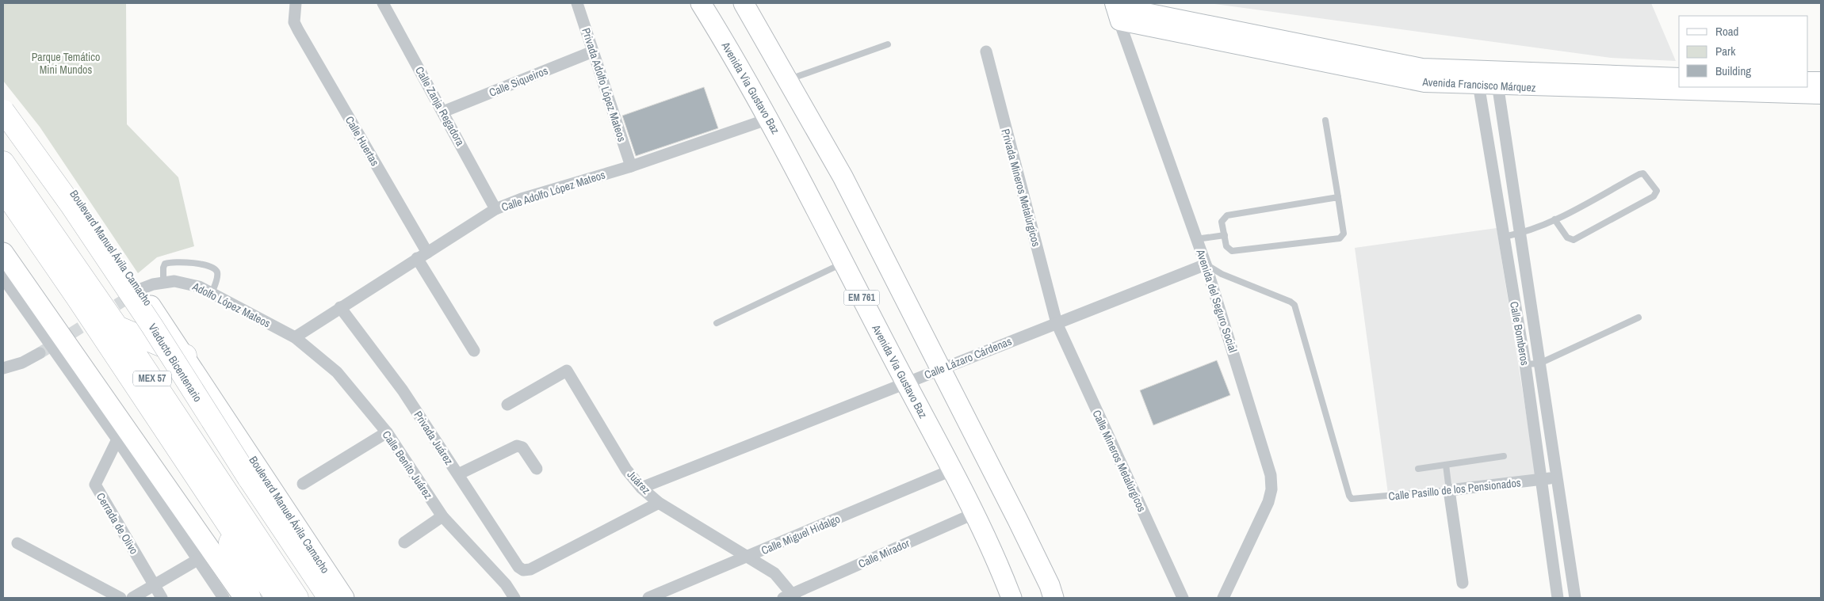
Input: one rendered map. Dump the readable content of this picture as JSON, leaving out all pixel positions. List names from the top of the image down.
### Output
{
  "streets": {
    "highway": ["Viaducto Bicentenario", "MEX 57"],
    "main road": ["Avenida Via Gustavo Baz", "Boulevard Manuel Ávila Camacho", "EM 761"],
    "street": [
      "Calle Siqueiros",
      "Privada Adolfo López Mateos",
      "Avenida Francisco Márquez",
      "Calle Zanja Regadora",
      "Calle Huertas",
      "Privada Mineros Metalúrgicos",
      "Calle Adolfo López Mateos",
      "Avenida del Seguro Social",
      "Adolfo López Mateos",
      "Calle Bomberos",
      "Calle Lázaro Cárdenas",
      "Privada Juárez",
      "Calle Mineros Metalúrgicos",
      "Calle Benito Juárez",
      "Juárez",
      "Calle Pasillo de los Pensionados",
      "Cerrada de Olivo",
      "Calle Miguel Hidalgo",
      "Calle Mirador"
    ]
  },
  "crossings": [
    ["Calle Siqueiros", "Privada Adolfo López Mateos"],
    ["Calle Siqueiros", "Calle Zanja Regadora"],
    ["Privada Adolfo López Mateos", "Calle Adolfo López Mateos"],
    ["Avenida Francisco Márquez", "Avenida del Seguro Social"],
    ["Avenida Francisco Márquez", "Calle Bomberos"],
    ["Avenida Via Gustavo Baz", "Calle Adolfo López Mateos"],
    ["Avenida Via Gustavo Baz", "Calle Lázaro Cárdenas"],
    ["Avenida Via Gustavo Baz", "Calle Miguel Hidalgo"],
    ["Avenida Via Gustavo Baz", "Calle Mirador"],
    ["Calle Zanja Regadora", "Calle Adolfo López Mateos"],
    ["Calle Huertas", "Calle Adolfo López Mateos"],
    ["Privada Mineros Metalúrgicos", "Calle Lázaro Cárdenas"],
    ["Privada Mineros Metalúrgicos", "Calle Mineros Metalúrgicos"],
    ["Calle Adolfo López Mateos", "Adolfo López Mateos"],
    ["Calle Adolfo López Mateos", "Privada Juárez"],
    ["Calle Adolfo López Mateos", "Calle Benito Juárez"],
    ["Avenida del Seguro Social", "Calle Lázaro Cárdenas"],
    ["Avenida del Seguro Social", "Calle Pasillo de los Pensionados"],
    ["Adolfo López Mateos", "Calle Benito Juárez"],
    ["Calle Bomberos", "Calle Pasillo de los Pensionados"],
    ["Calle Lázaro Cárdenas", "Calle Mineros Metalúrgicos"],
    ["Calle Lázaro Cárdenas", "Juárez"],
    ["Calle Lázaro Cárdenas", "Calle Pasillo de los Pensionados"],
    ["Privada Juárez", "Juárez"],
    ["Juárez", "Calle Miguel Hidalgo"]
  ],
  "parks": ["Parque Temático Mini Mundos"],
  "legend": ["Road", "Park", "Building"]
}
